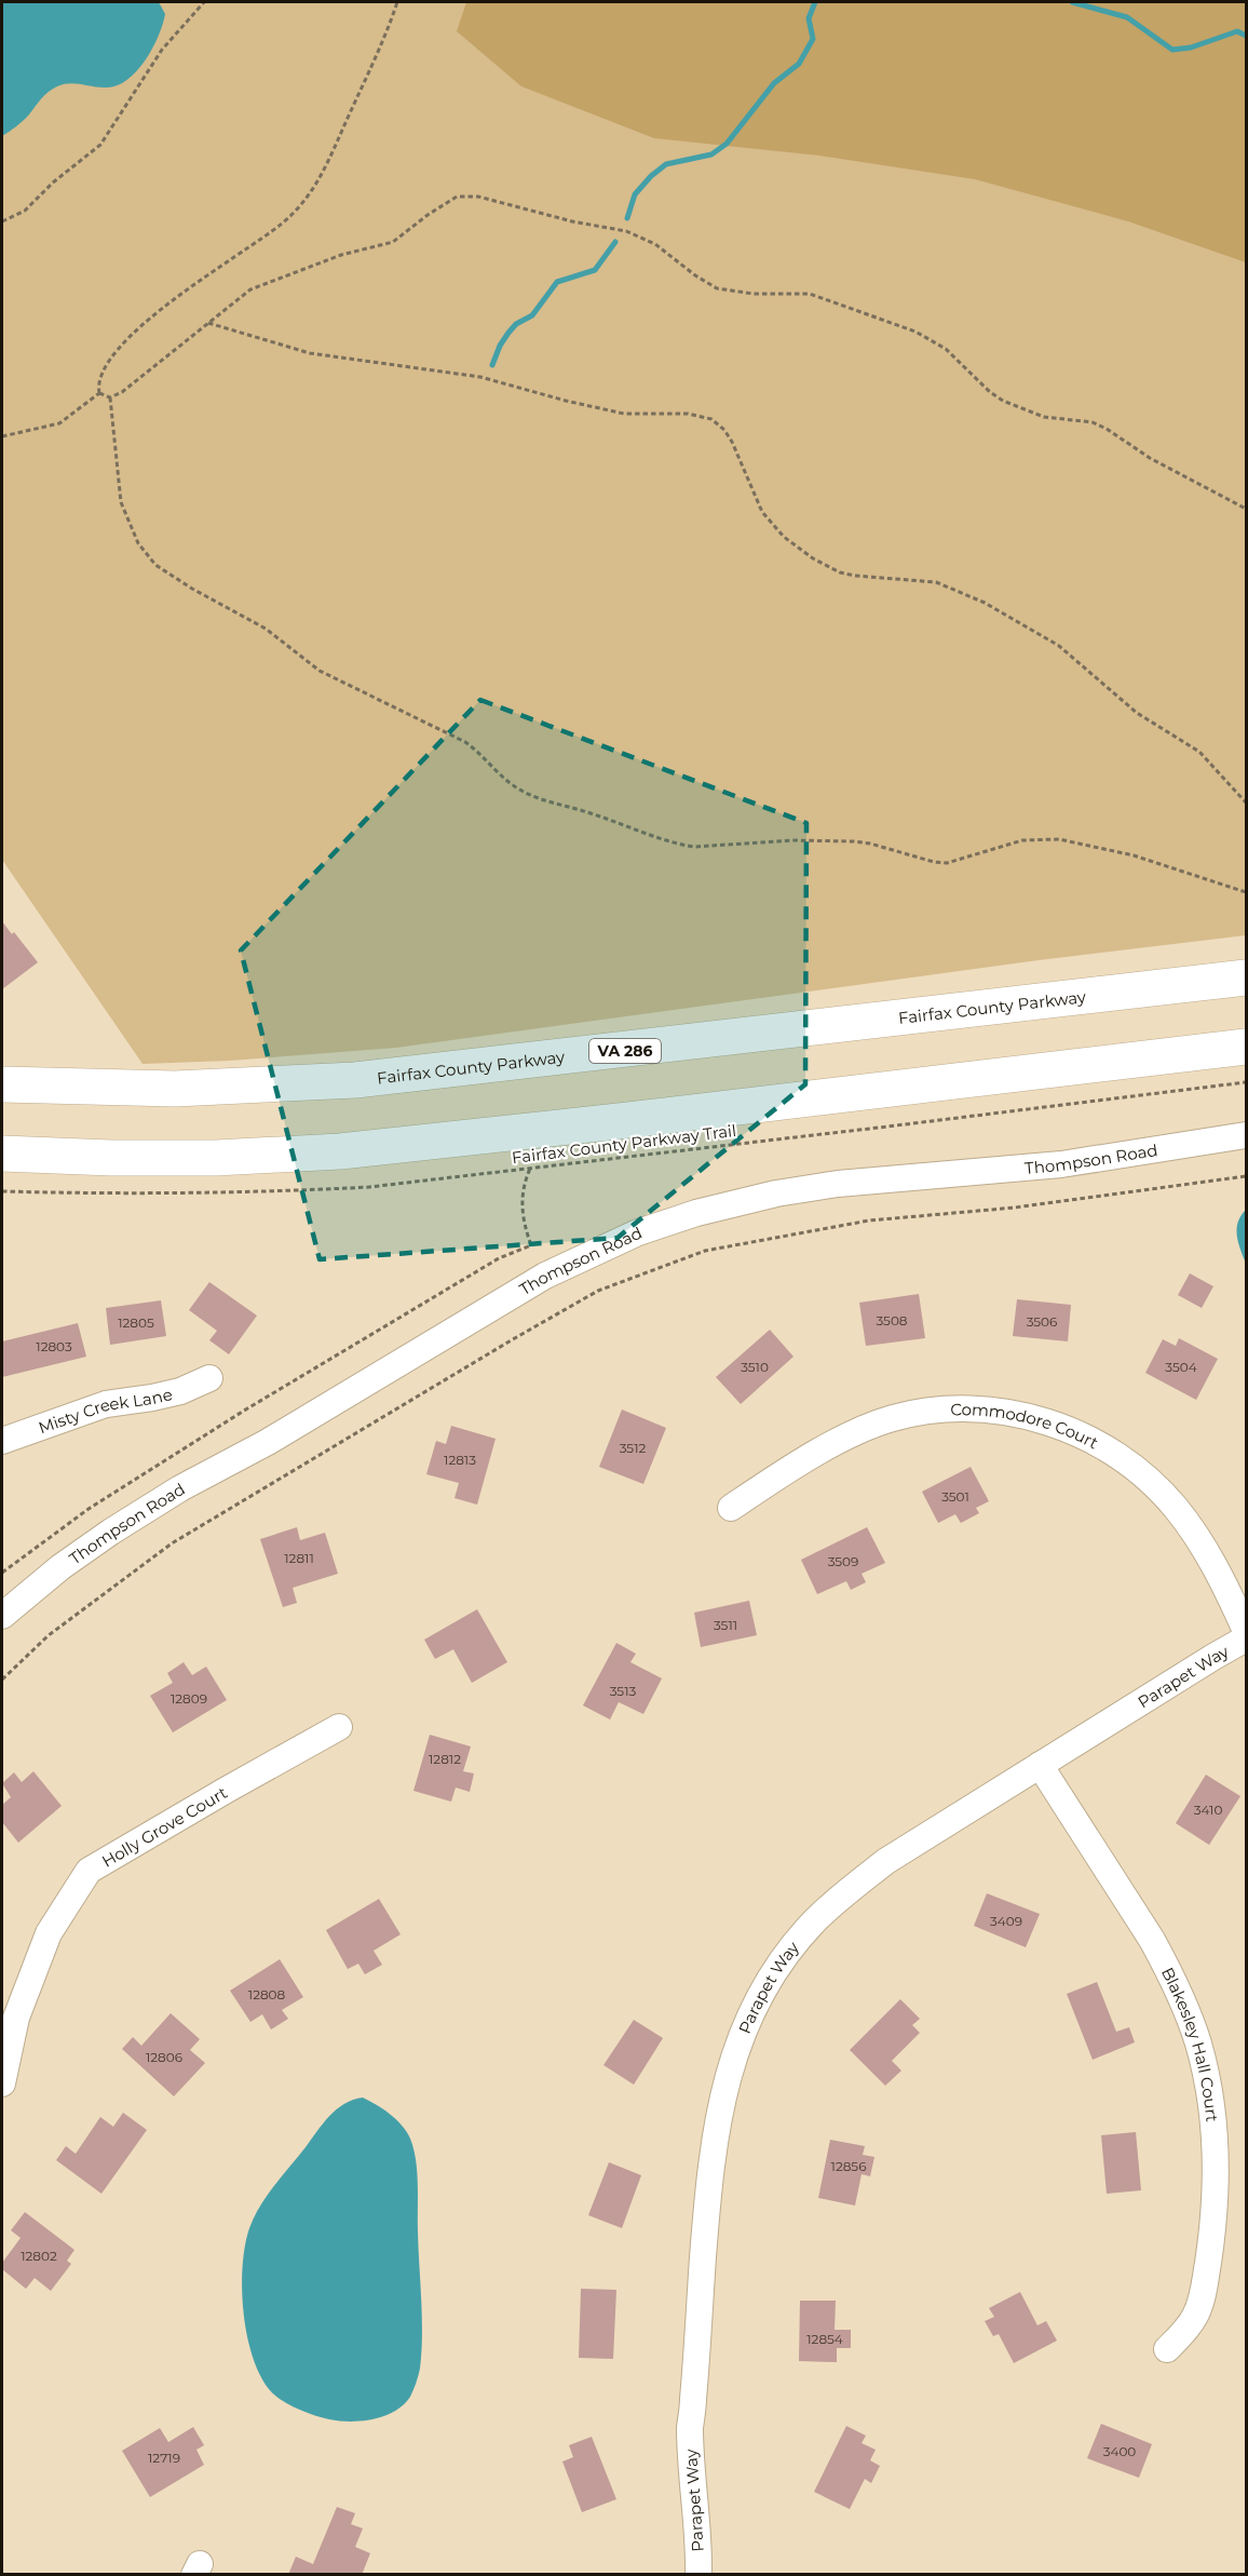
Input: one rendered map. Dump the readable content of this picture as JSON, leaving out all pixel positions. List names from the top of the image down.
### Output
{
  "streets": {
    "highway": ["Fairfax County Parkway", "VA 286"],
    "street": [
      "Thompson Road",
      "Misty Creek Lane",
      "Commodore Court",
      "Parapet Way",
      "Holly Grove Court",
      "Blakesley Hall Court"
    ],
    "path": ["Fairfax County Parkway Trail"]
  },
  "crossings": [
    ["Parapet Way", "Blakesley Hall Court"]
  ],
  "house_numbers": [
    "3508",
    "3506",
    "12805",
    "12803",
    "3510",
    "3504",
    "3512",
    "12813",
    "3501",
    "12811",
    "3509",
    "3511",
    "3513",
    "12809",
    "12812",
    "3410",
    "3409",
    "12808",
    "12806",
    "12856",
    "12802",
    "12854",
    "3400",
    "12719"
  ]
}
